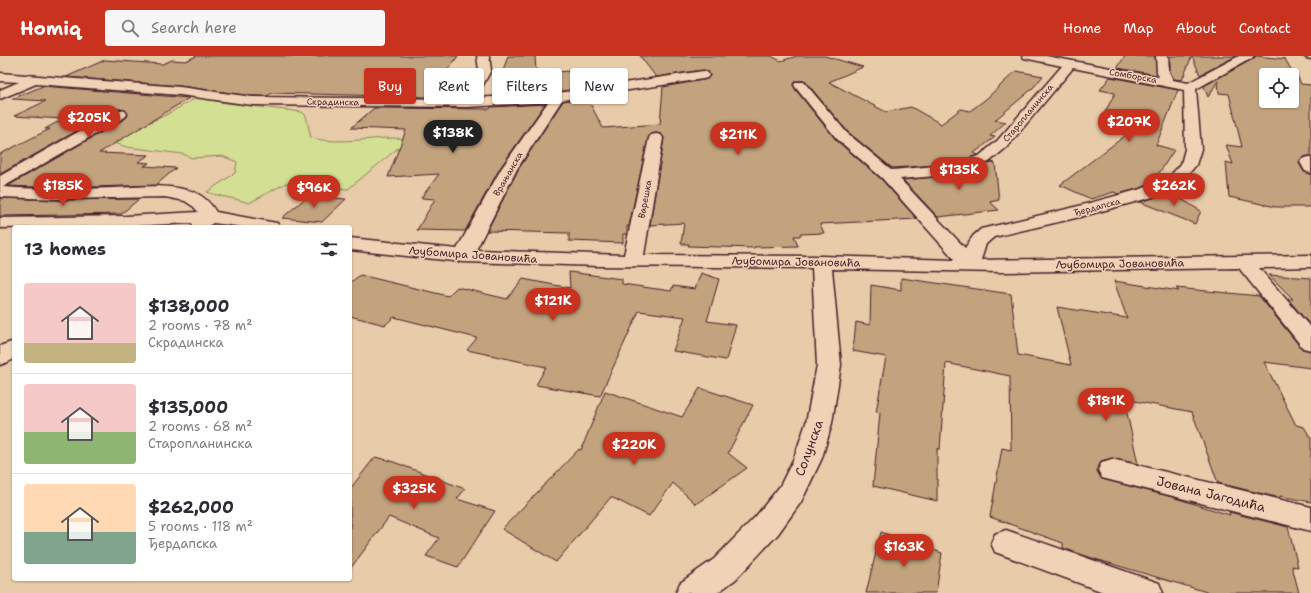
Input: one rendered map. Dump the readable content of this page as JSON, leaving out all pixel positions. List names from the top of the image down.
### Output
{
  "streets": {
    "street": [
      "Сомборска",
      "Скрадинска",
      "Старопланинска",
      "Врањанска",
      "Варешка",
      "Ђердапска",
      "Љубомира Јовановића",
      "Солунска",
      "Јована Јагодића"
    ]
  },
  "crossings": [
    ["Сомборска", "Старопланинска"],
    ["Сомборска", "Ђердапска"],
    ["Врањанска", "Љубомира Јовановића"],
    ["Варешка", "Љубомира Јовановића"],
    ["Ђердапска", "Љубомира Јовановића"],
    ["Љубомира Јовановића", "Солунска"]
  ],
  "page": {
    "header": "Homiq",
    "search": "Search here",
    "nav": [
      "Home",
      "Map",
      "About",
      "Contact"
    ],
    "chip": [
      "Buy",
      "Rent",
      "Filters",
      "New"
    ],
    "price": [
      "$205K",
      "$207K",
      "$138K",
      "$211K",
      "$135K",
      "$185K",
      "$262K",
      "$96K",
      "$121K",
      "$181K",
      "$220K",
      "$325K",
      "$163K"
    ],
    "heading": "13 homes",
    "list": [
      {
        "name": "$138,000",
        "note": "2 rooms · 78 m² · Скрадинска"
      },
      {
        "name": "$135,000",
        "note": "2 rooms · 68 m² · Старопланинска"
      },
      {
        "name": "$262,000",
        "note": "5 rooms · 118 m² · Ђердапска"
      }
    ]
  }
}
